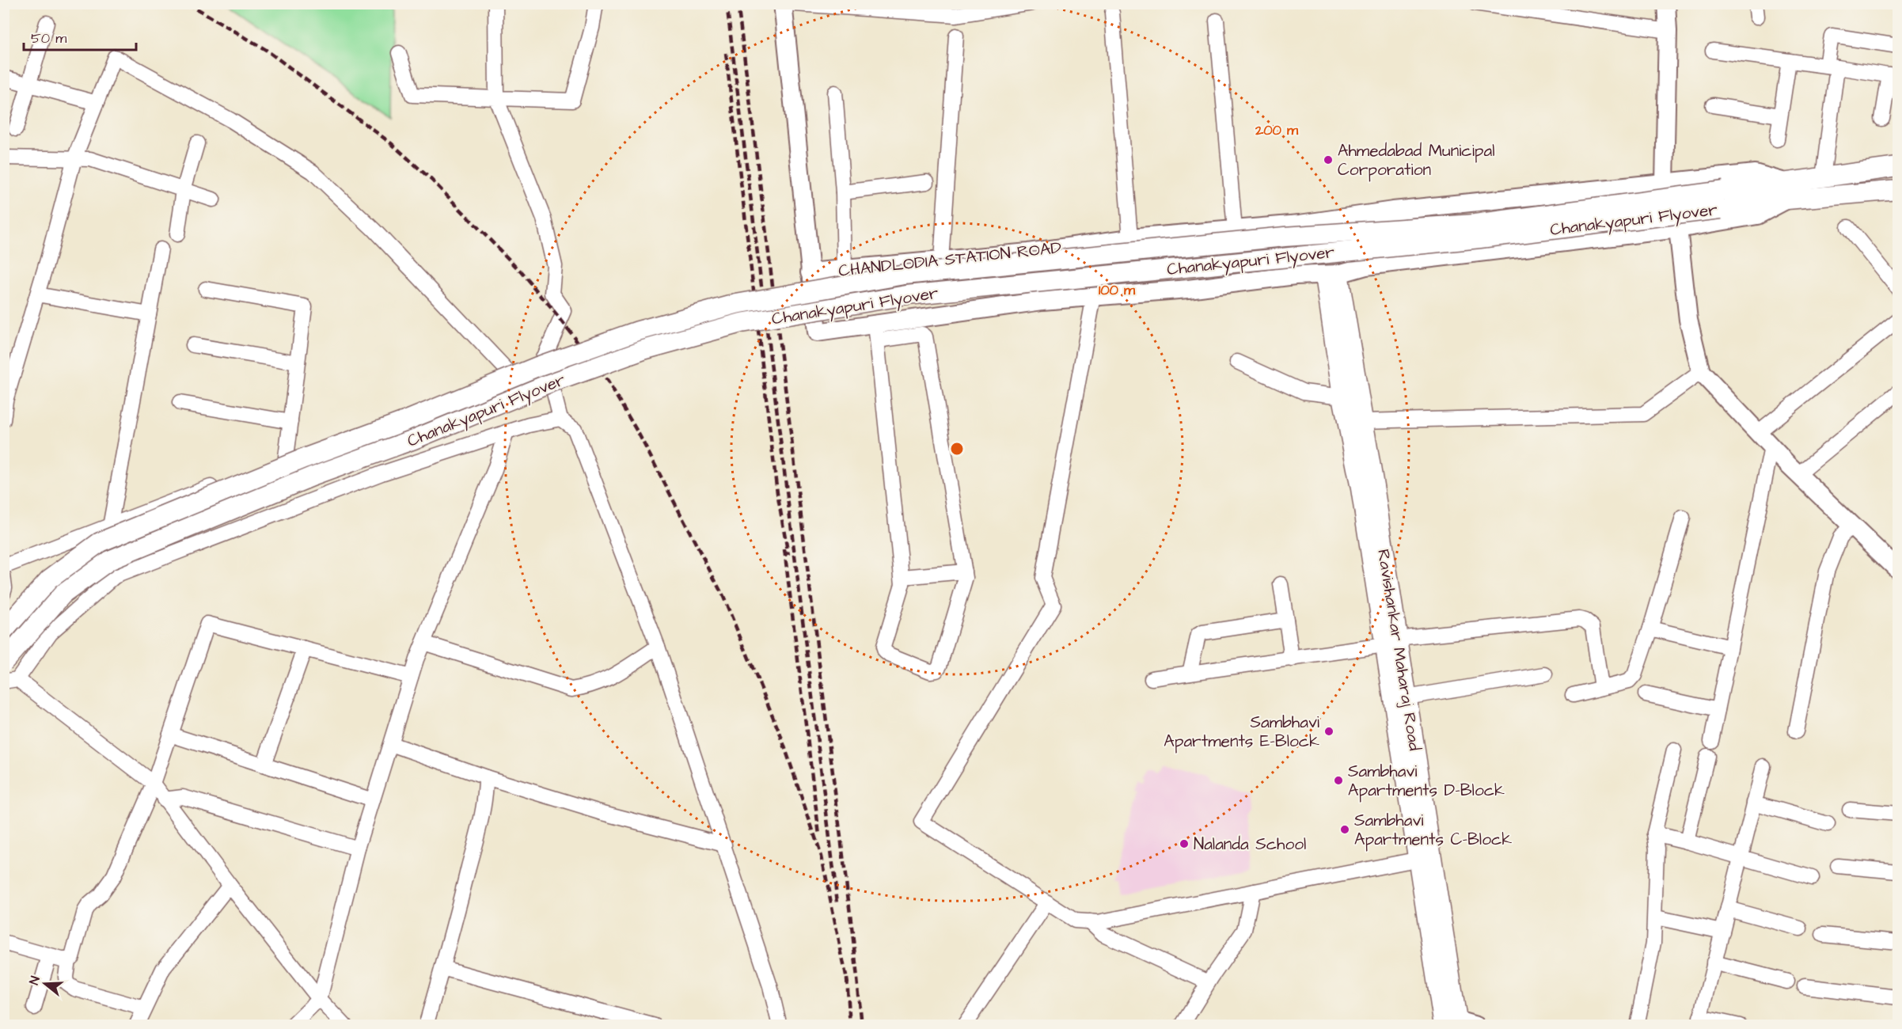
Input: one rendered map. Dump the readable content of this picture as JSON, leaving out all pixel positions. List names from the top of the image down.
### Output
{
  "streets": {
    "main road": ["Chanakyapuri Flyover", "Ravishankar Maharaj Road"],
    "street": ["CHANDLODIA STATION ROAD"]
  },
  "crossings": [
    ["Chanakyapuri Flyover", "CHANDLODIA STATION ROAD"]
  ],
  "places": [
    "Ahmedabad Municipal Corporation",
    "Sambhavi Apartments E-Block",
    "Sambhavi Apartments D-Block",
    "Sambhavi Apartments C-Block",
    "Nalanda School"
  ],
  "scale_bar": "50 m",
  "north": "left",
  "rings": ["200 m", "100 m"]
}
